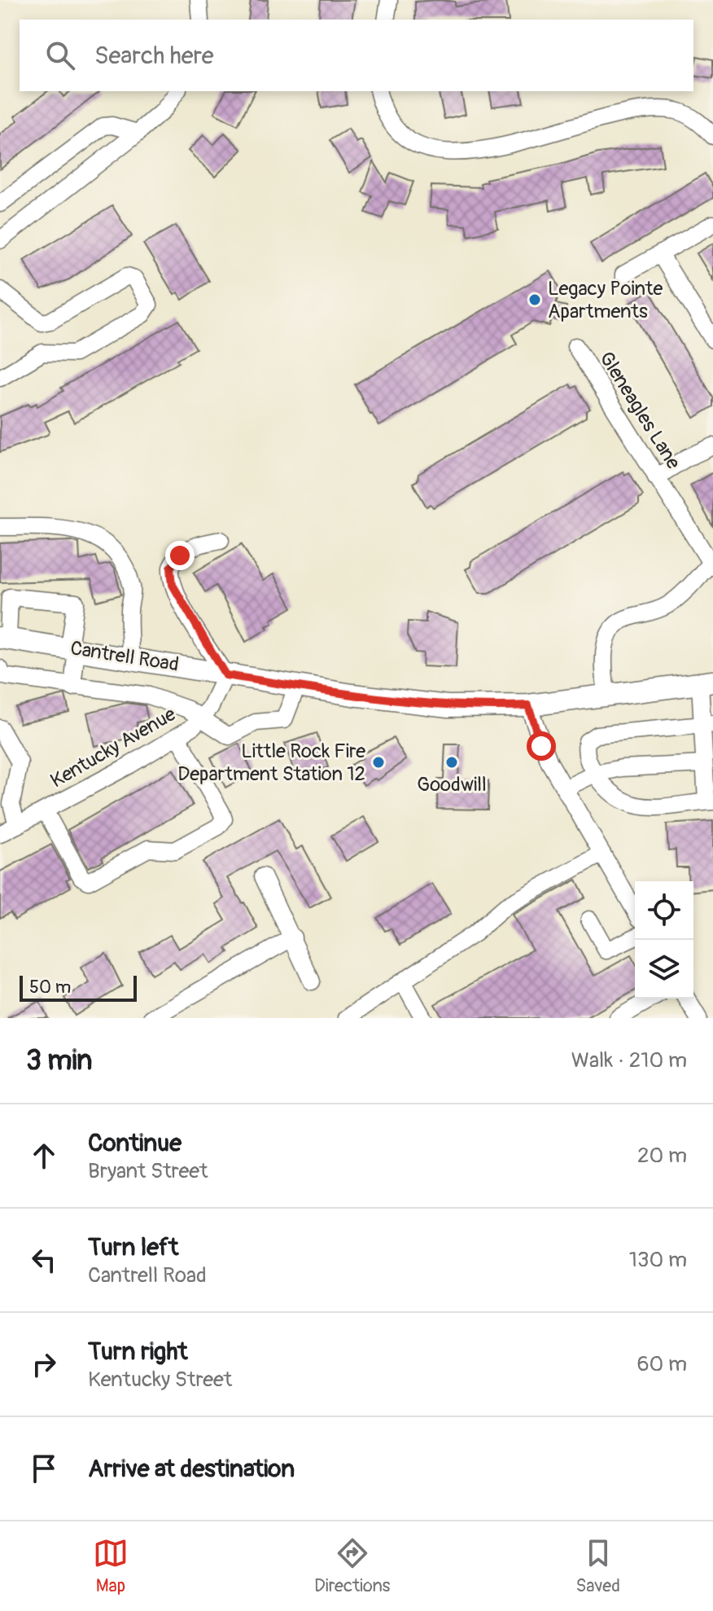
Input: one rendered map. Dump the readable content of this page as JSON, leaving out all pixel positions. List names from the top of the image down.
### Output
{
  "streets": {
    "main road": ["Cantrell Road"],
    "street": ["Gleneagles Lane", "Kentucky Avenue"]
  },
  "crossings": [
    ["Gleneagles Lane", "Cantrell Road"],
    ["Cantrell Road", "Kentucky Avenue"]
  ],
  "places": ["Legacy Pointe Apartments", "Little Rock Fire Department Station 12", "Goodwill"],
  "scale_bar": "50 m",
  "page": {
    "search": "Search here",
    "scale": "50 m",
    "heading": ["3 min", "Walk · 210 m"],
    "list": [
      ["Continue", "Bryant Street", "20 m"],
      ["Turn left", "Cantrell Road", "130 m"],
      ["Turn right", "Kentucky Street", "60 m"],
      "Arrive at destination"
    ],
    "nav": ["Map", "Directions", "Saved"]
  }
}
